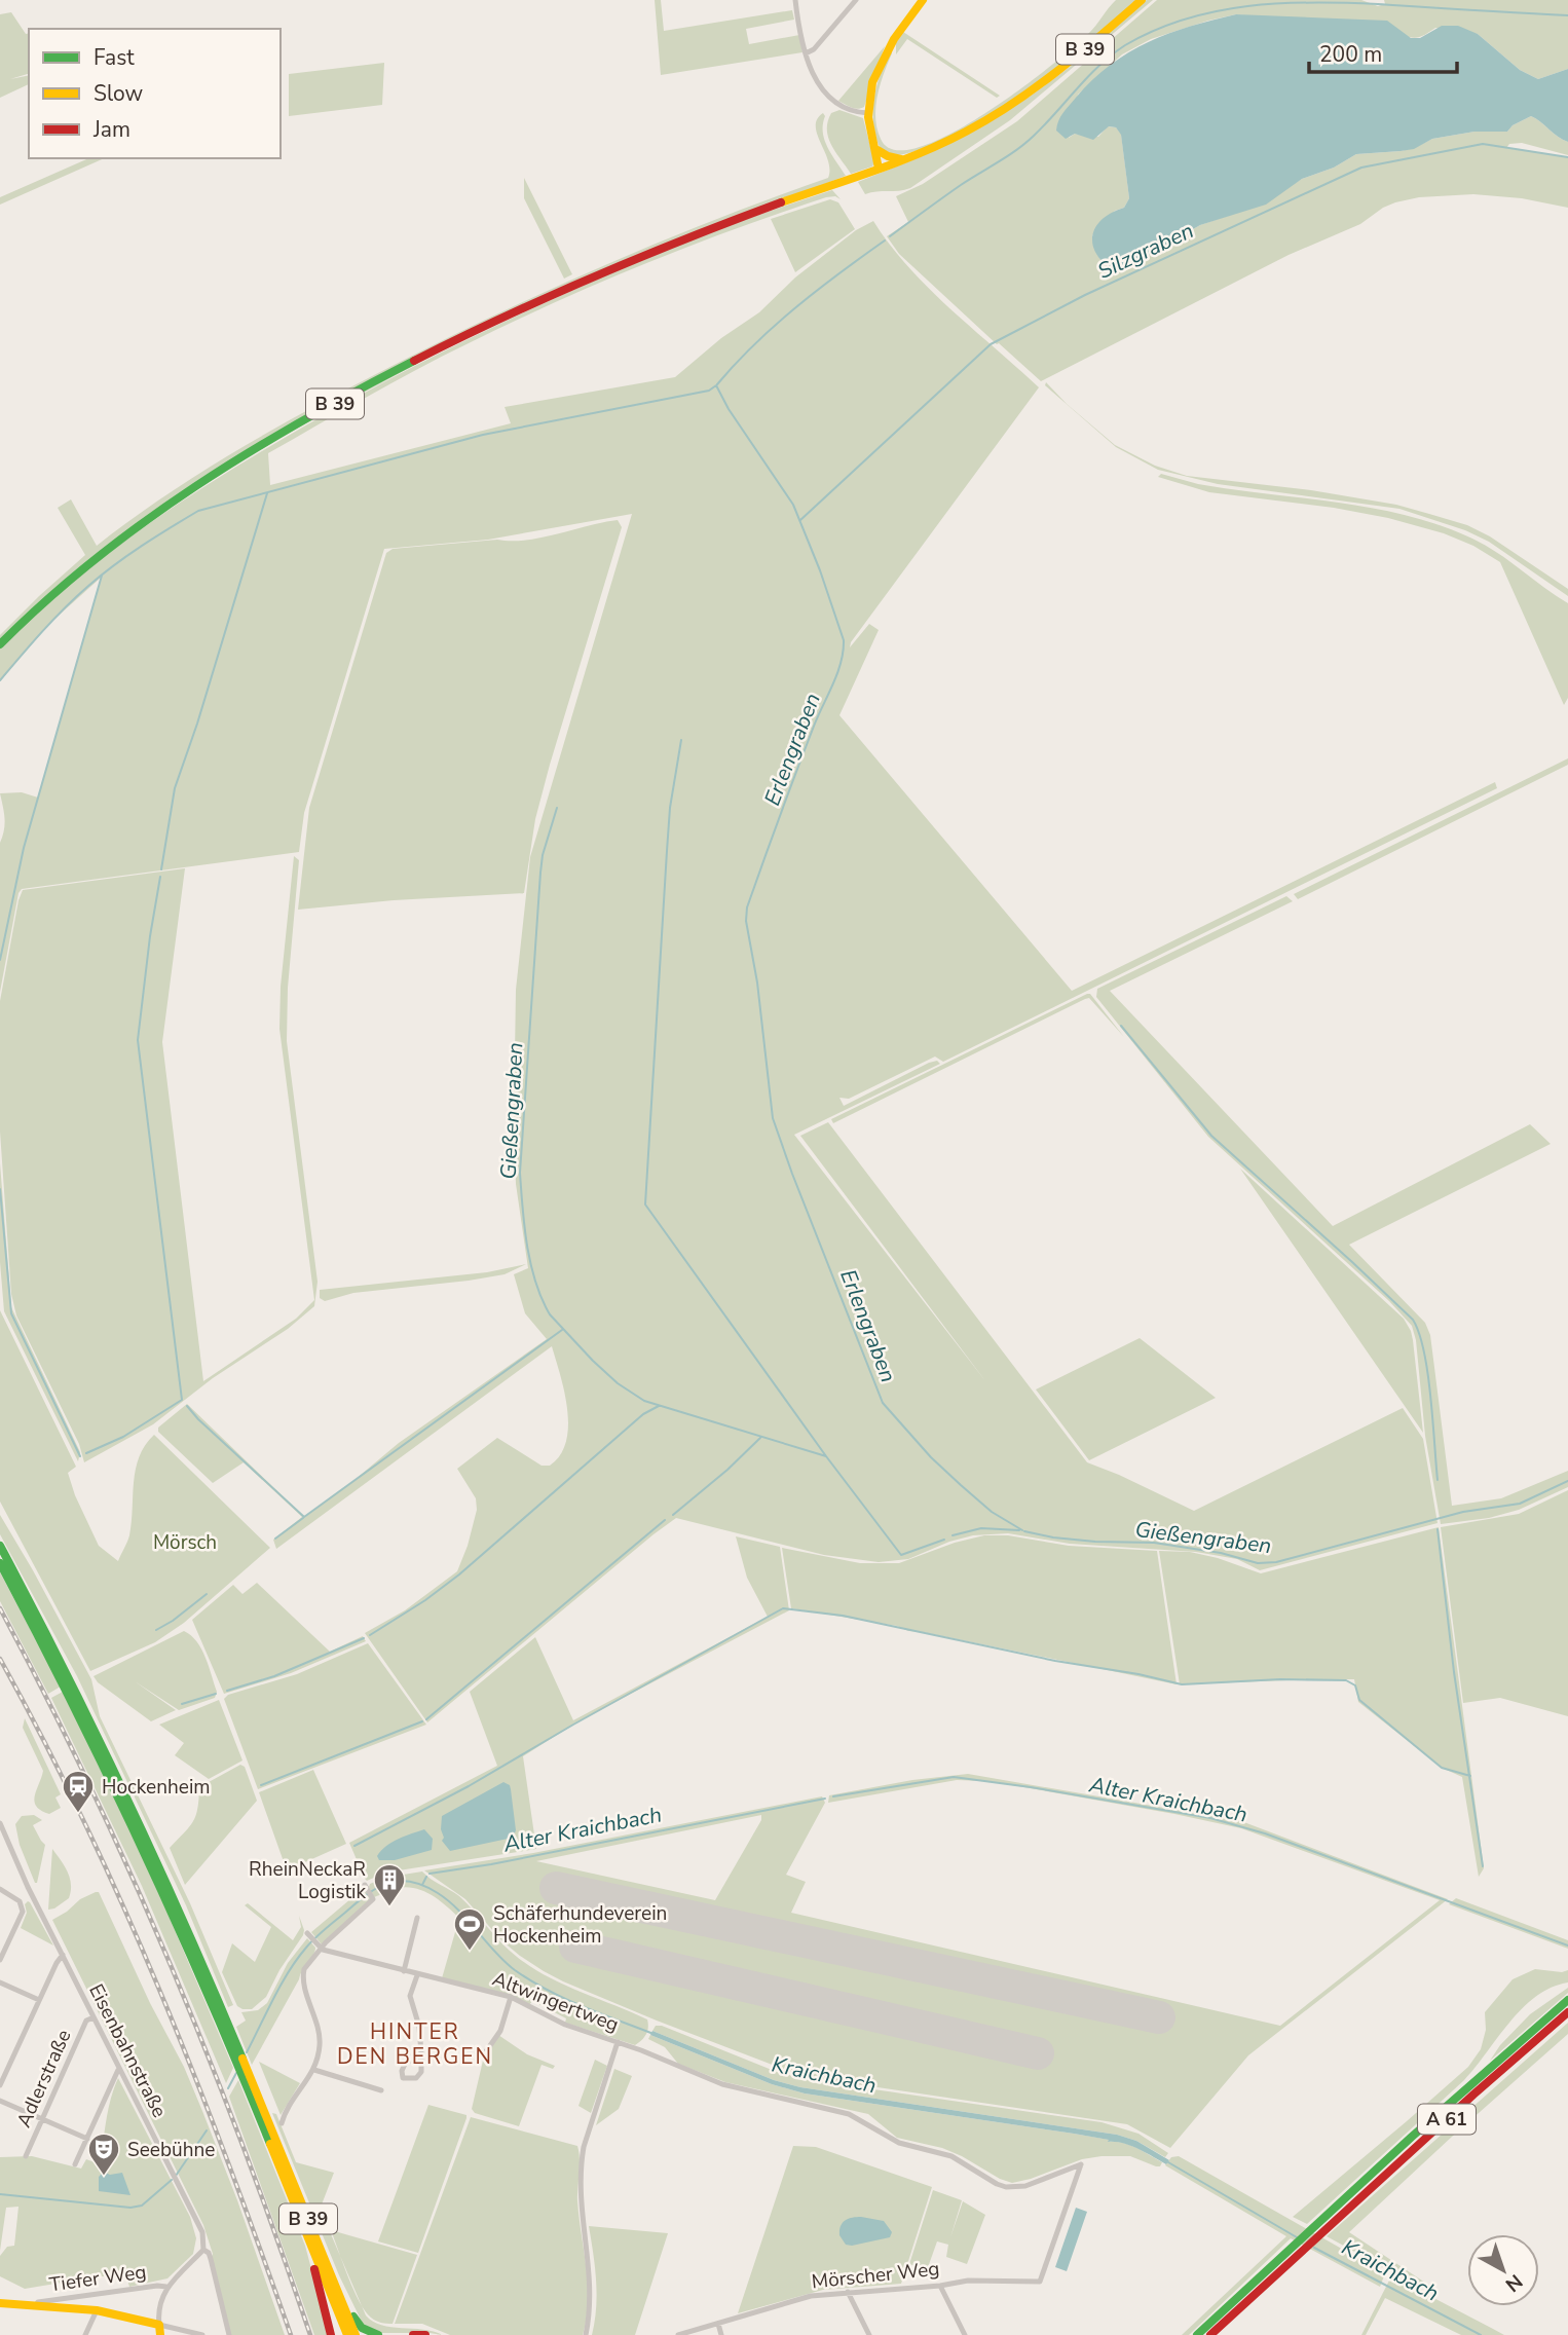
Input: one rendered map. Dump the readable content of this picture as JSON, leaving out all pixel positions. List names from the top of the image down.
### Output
{
  "streets": {
    "main road": ["B 39", "A 61"],
    "street": [
      "Altwingertweg",
      "Eisenbahnstraße",
      "Adlerstraße",
      "Mörscher Weg",
      "Tiefer Weg"
    ]
  },
  "crossings": [
    ["Altwingertweg", "Mörscher Weg"],
    ["Eisenbahnstraße", "Adlerstraße"],
    ["Eisenbahnstraße", "Tiefer Weg"]
  ],
  "districts": ["HINTER DEN BERGEN"],
  "water": [
    "Silzgraben",
    "Erlengraben",
    "Gießengraben",
    "Alter Kraichbach",
    "Kraichbach"
  ],
  "parks": ["Mörsch"],
  "places": {
    "station": ["Hockenheim"],
    "building": ["RheinNeckaR Logistik"],
    "sports": ["Schäferhundeverein Hockenheim"],
    "theatre": ["Seebühne"]
  },
  "legend": ["Fast", "Slow", "Jam"],
  "scale_bar": "200 m",
  "north": "bottom right"
}
